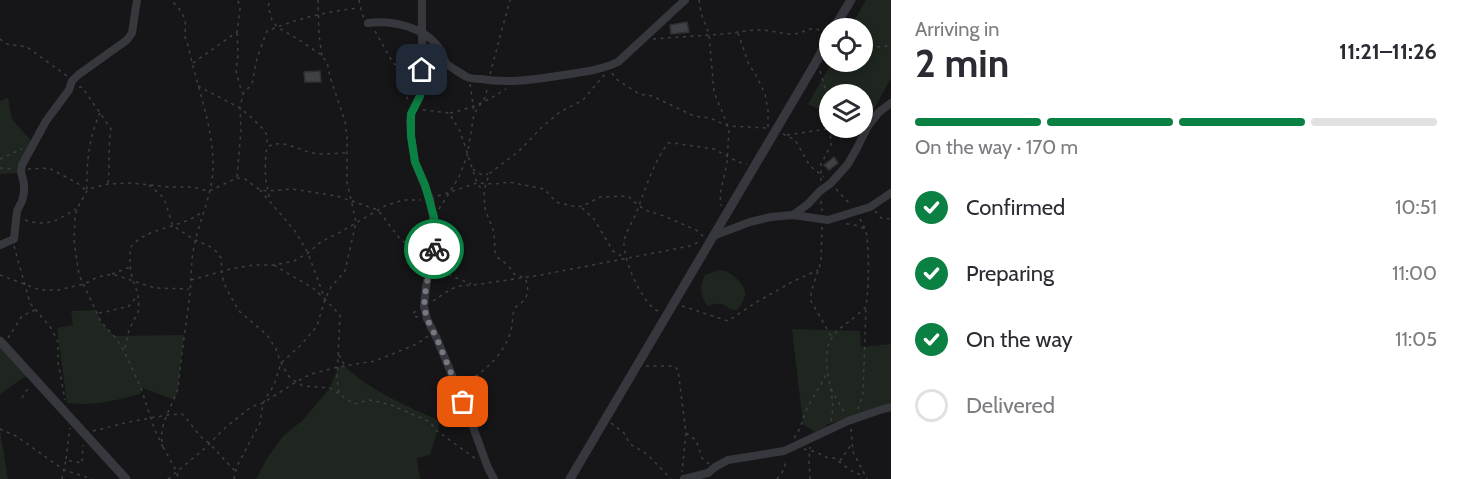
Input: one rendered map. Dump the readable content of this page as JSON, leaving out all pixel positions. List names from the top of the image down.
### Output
{
  "page": {
    "heading": ["2 min", "Arriving in", "11:21–11:26"],
    "bar": "On the way · 170 m",
    "list": [
      ["Confirmed", "10:51"],
      ["Preparing", "11:00"],
      ["On the way", "11:05"],
      "Delivered"
    ]
  }
}
